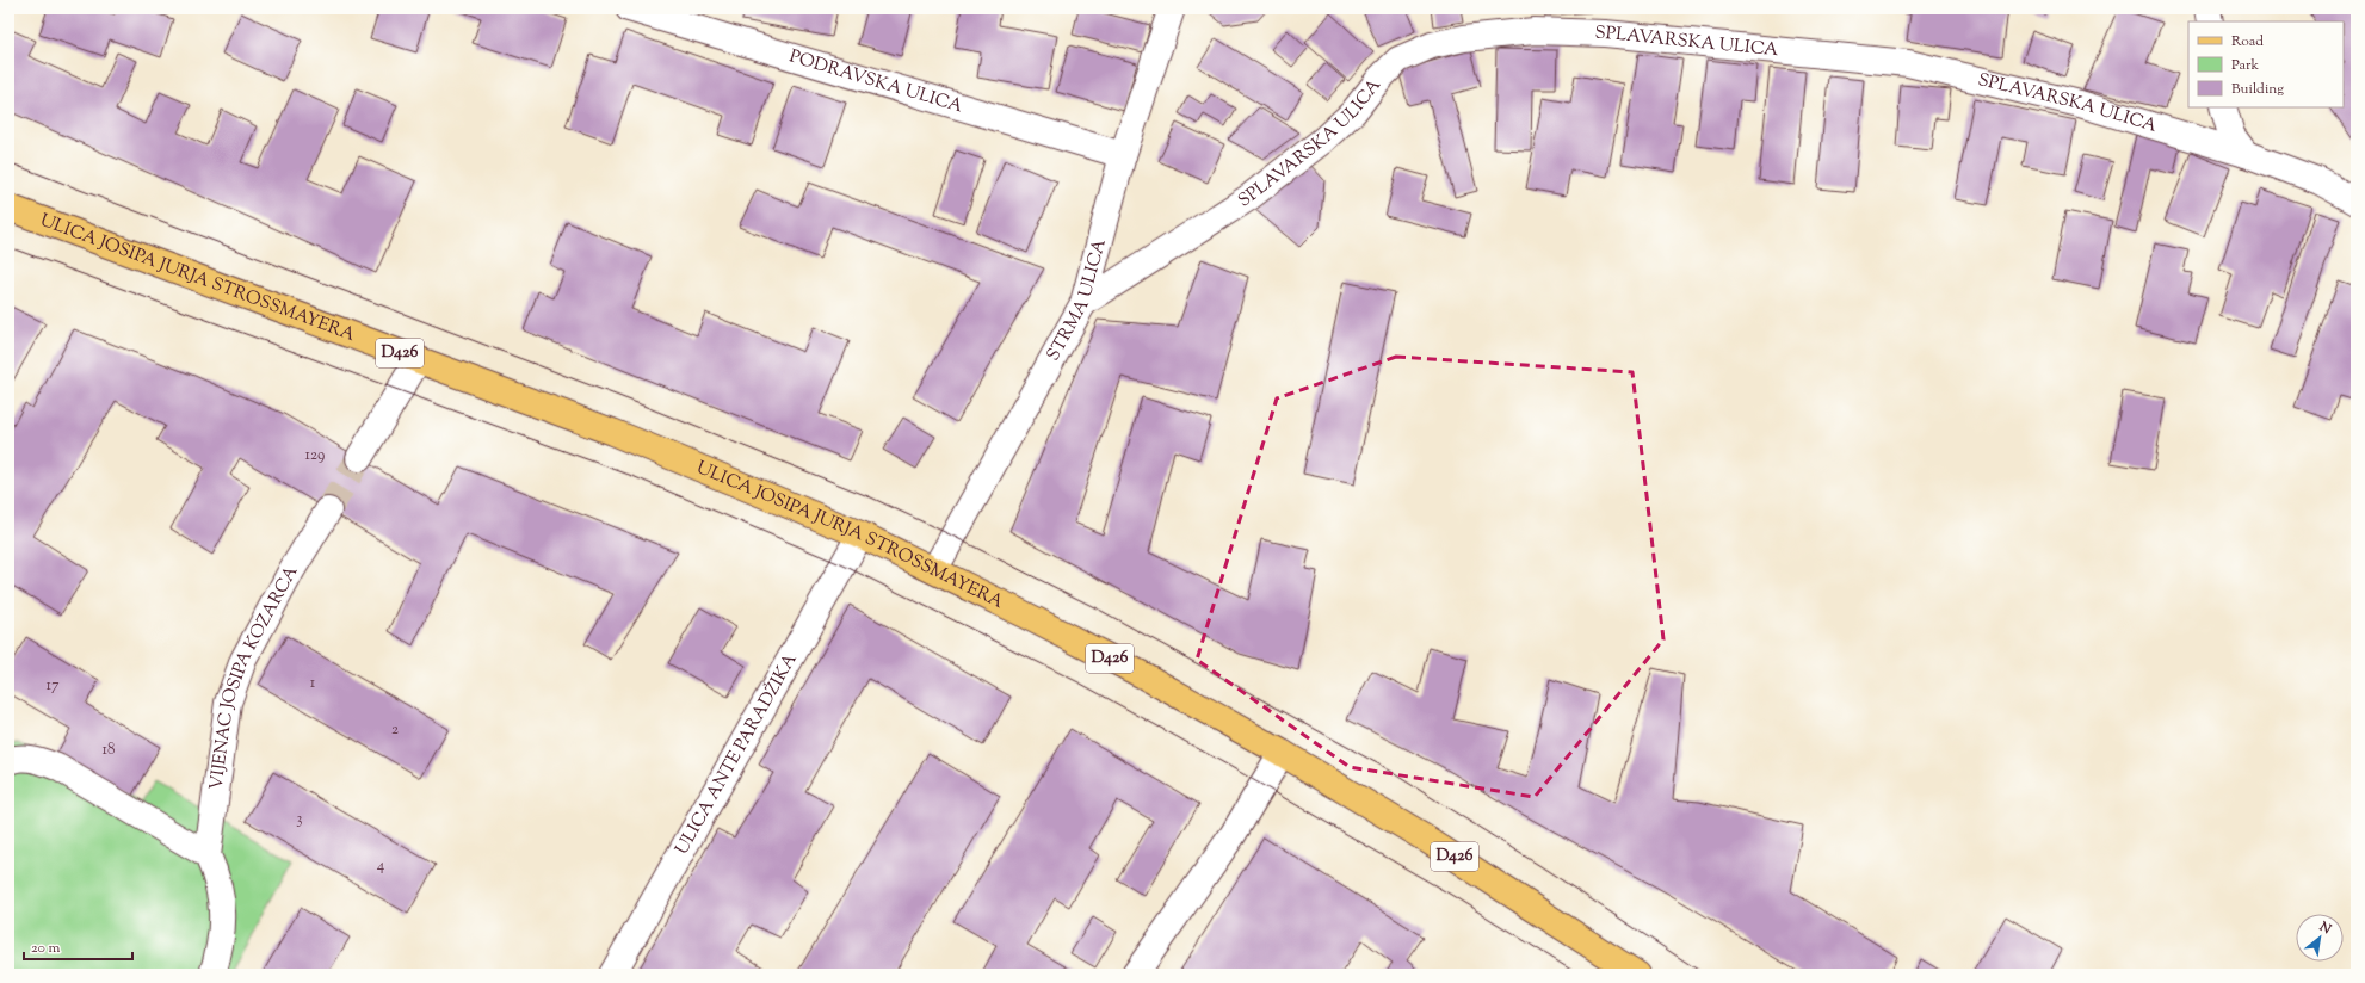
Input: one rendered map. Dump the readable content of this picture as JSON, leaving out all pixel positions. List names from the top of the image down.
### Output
{
  "streets": {
    "main road": ["ULICA JOSIPA JURJA STROSSMAYERA", "D426"],
    "street": [
      "SPLAVARSKA ULICA",
      "PODRAVSKA ULICA",
      "STRMA ULICA",
      "VIJENAC JOSIPA KOZARCA",
      "ULICA ANTE PARADŽIKA"
    ]
  },
  "crossings": [
    ["SPLAVARSKA ULICA", "STRMA ULICA"],
    ["PODRAVSKA ULICA", "STRMA ULICA"],
    ["ULICA JOSIPA JURJA STROSSMAYERA", "STRMA ULICA"],
    ["ULICA JOSIPA JURJA STROSSMAYERA", "ULICA ANTE PARADŽIKA"]
  ],
  "house_numbers": [
    "129",
    "1",
    "17",
    "2",
    "18",
    "3",
    "4"
  ],
  "legend": ["Road", "Park", "Building"],
  "scale_bar": "20 m",
  "north": "top right"
}
